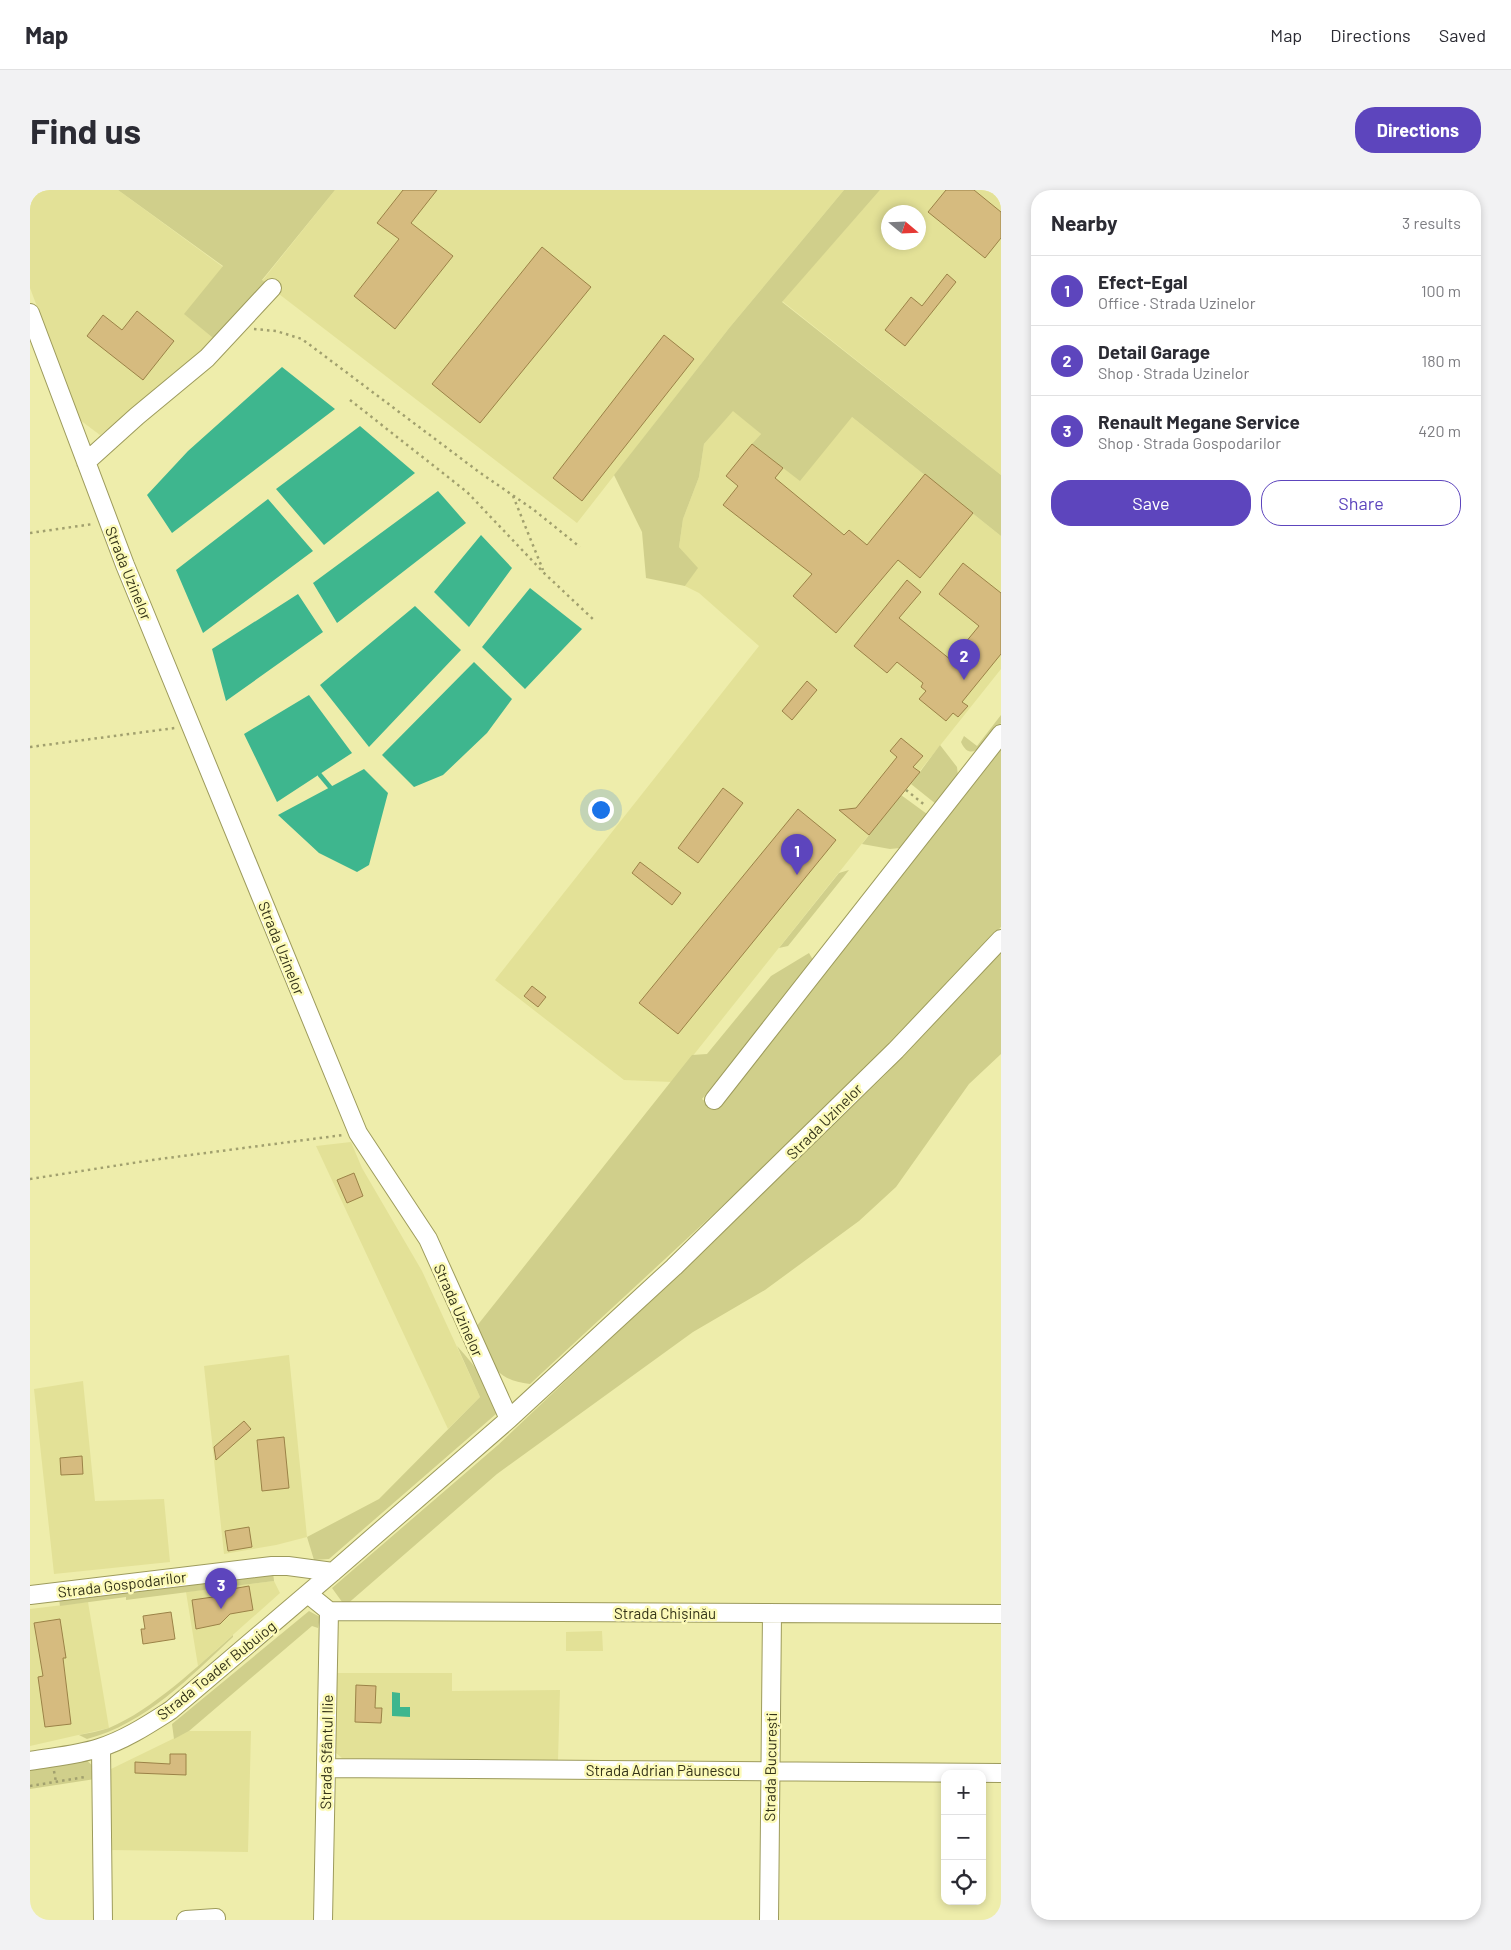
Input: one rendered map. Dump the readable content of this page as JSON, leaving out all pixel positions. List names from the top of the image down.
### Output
{
  "streets": {
    "street": [
      "Strada Uzinelor",
      "Strada Gospodarilor",
      "Strada Chișinău",
      "Strada Toader Bubuiog",
      "Strada Sfântul Ilie",
      "Strada București",
      "Strada Adrian Păunescu"
    ]
  },
  "crossings": [
    ["Strada Uzinelor", "Strada Gospodarilor"],
    ["Strada Uzinelor", "Strada Toader Bubuiog"],
    ["Strada Gospodarilor", "Strada Toader Bubuiog"],
    ["Strada Chișinău", "Strada Sfântul Ilie"],
    ["Strada Chișinău", "Strada București"],
    ["Strada Sfântul Ilie", "Strada Adrian Păunescu"],
    ["Strada București", "Strada Adrian Păunescu"]
  ],
  "north": "right",
  "page": {
    "header": "Map",
    "nav": ["Map", "Directions", "Saved"],
    "buttons": [
      "Directions",
      ["Save", "Share"]
    ],
    "title": "Find us",
    "heading": ["Nearby", "3 results"],
    "list": [
      {
        "mark": "1",
        "name": "Efect-Egal",
        "note": "Office · Strada Uzinelor",
        "value": "100 m"
      },
      {
        "mark": "2",
        "name": "Detail Garage",
        "note": "Shop · Strada Uzinelor",
        "value": "180 m"
      },
      {
        "mark": "3",
        "name": "Renault Megane Service",
        "note": "Shop · Strada Gospodarilor",
        "value": "420 m"
      }
    ],
    "pins": ["2", "1", "3"],
    "map_buttons": ["+", "−"]
  }
}
